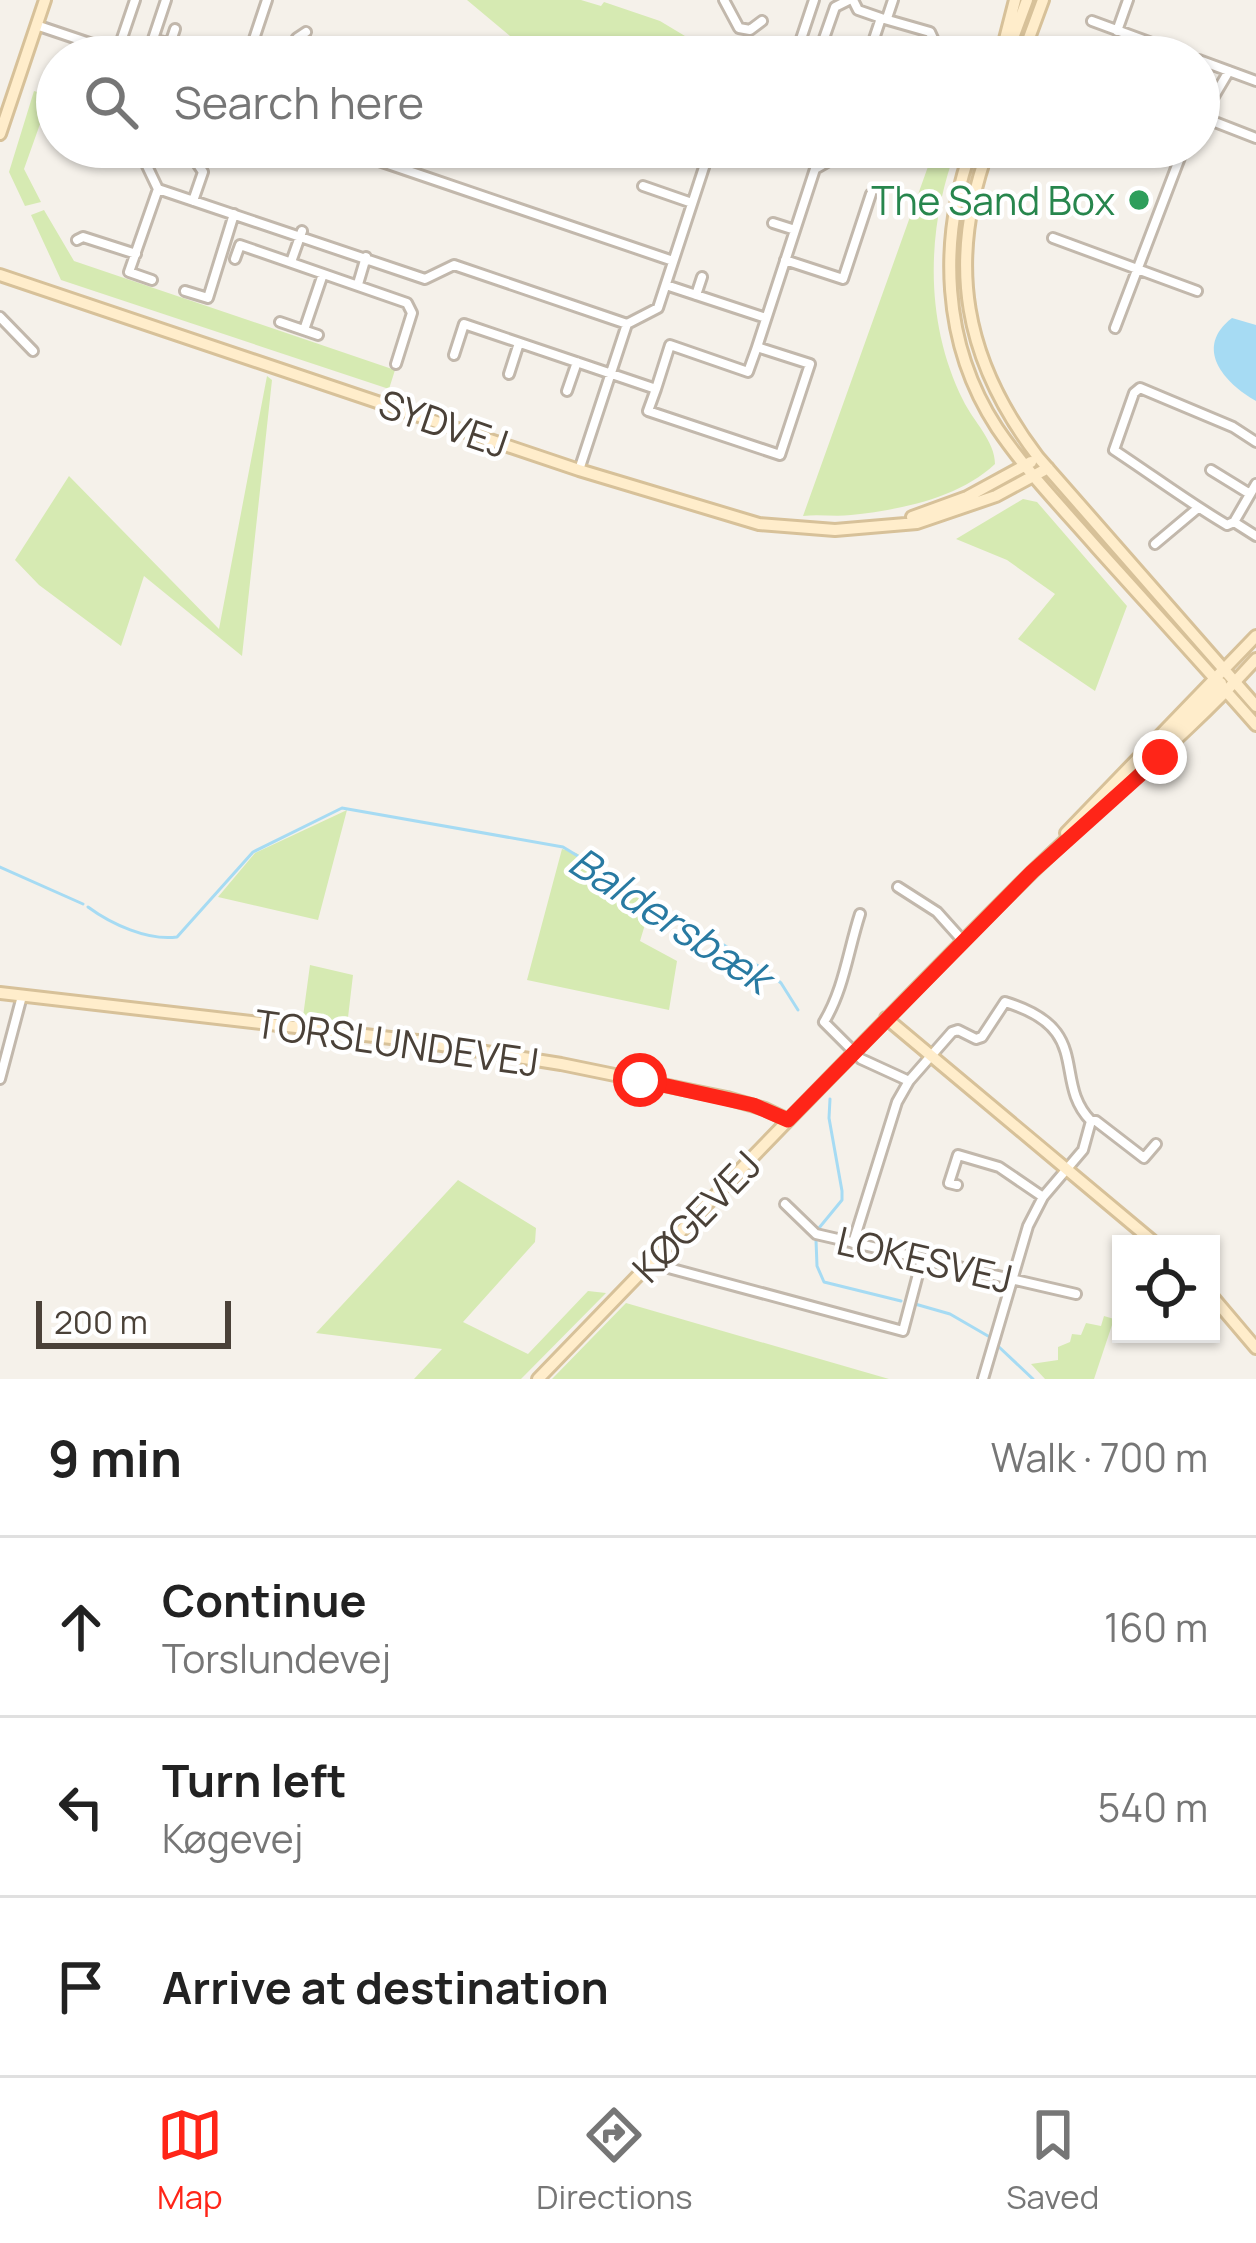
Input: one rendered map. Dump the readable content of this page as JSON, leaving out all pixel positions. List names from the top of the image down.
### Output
{
  "streets": {
    "street": [
      "SYDVEJ",
      "TORSLUNDEVEJ",
      "KØGEVEJ",
      "LOKESVEJ"
    ]
  },
  "crossings": [
    ["TORSLUNDEVEJ", "KØGEVEJ"]
  ],
  "water": ["Baldersbæk"],
  "places": ["The Sand Box"],
  "scale_bar": "200 m",
  "page": {
    "search": "Search here",
    "scale": "200 m",
    "heading": ["9 min", "Walk · 700 m"],
    "list": [
      ["Continue", "Torslundevej", "160 m"],
      ["Turn left", "Køgevej", "540 m"],
      "Arrive at destination"
    ],
    "nav": ["Map", "Directions", "Saved"]
  }
}
